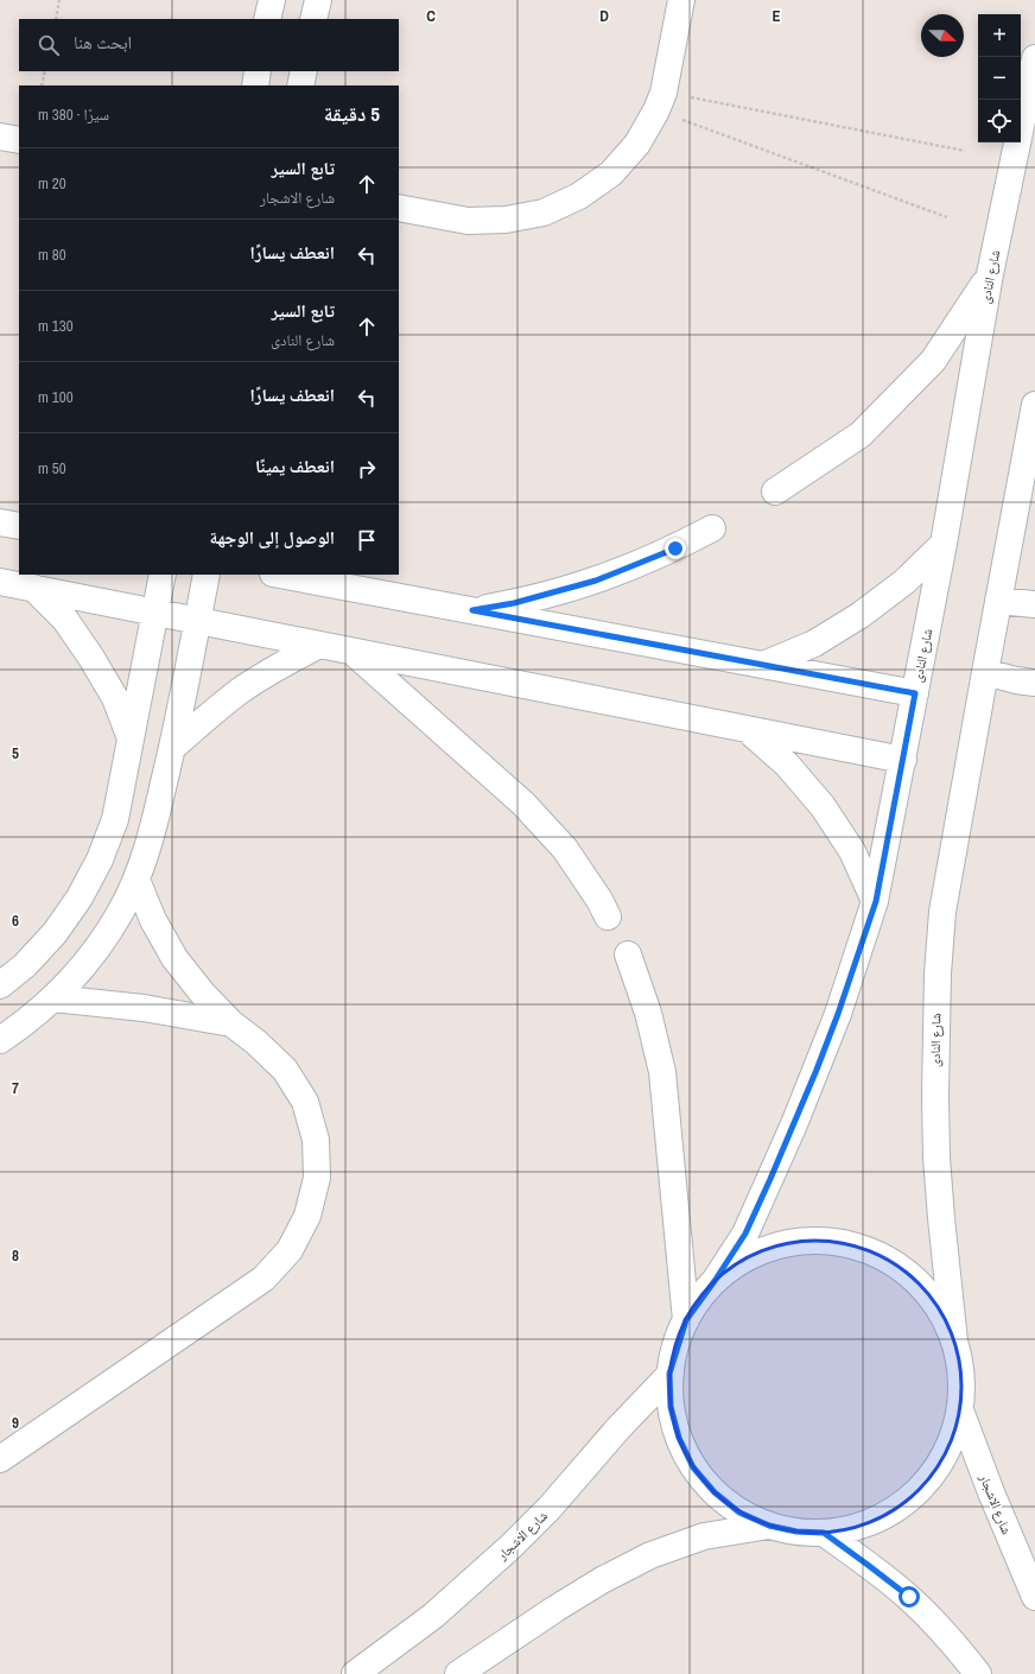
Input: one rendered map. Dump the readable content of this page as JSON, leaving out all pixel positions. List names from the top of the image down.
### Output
{
  "streets": {
    "street": ["شارع النادى", "شارع الاشجار"]
  },
  "north": "right",
  "page": {
    "map_buttons": ["+", "−"],
    "search": "ابحث هنا",
    "heading": ["5 دقيقة", "سيرًا · 380 m"],
    "list": [
      ["تابع السير", "شارع الاشجار", "20 m"],
      ["انعطف يسارًا", "80 m"],
      ["تابع السير", "شارع النادى", "130 m"],
      ["انعطف يسارًا", "100 m"],
      ["انعطف يمينًا", "50 m"],
      "الوصول إلى الوجهة"
    ]
  },
  "grid": {
    "columns": ["C", "D", "E"],
    "rows": [
      "5",
      "6",
      "7",
      "8",
      "9"
    ]
  }
}
